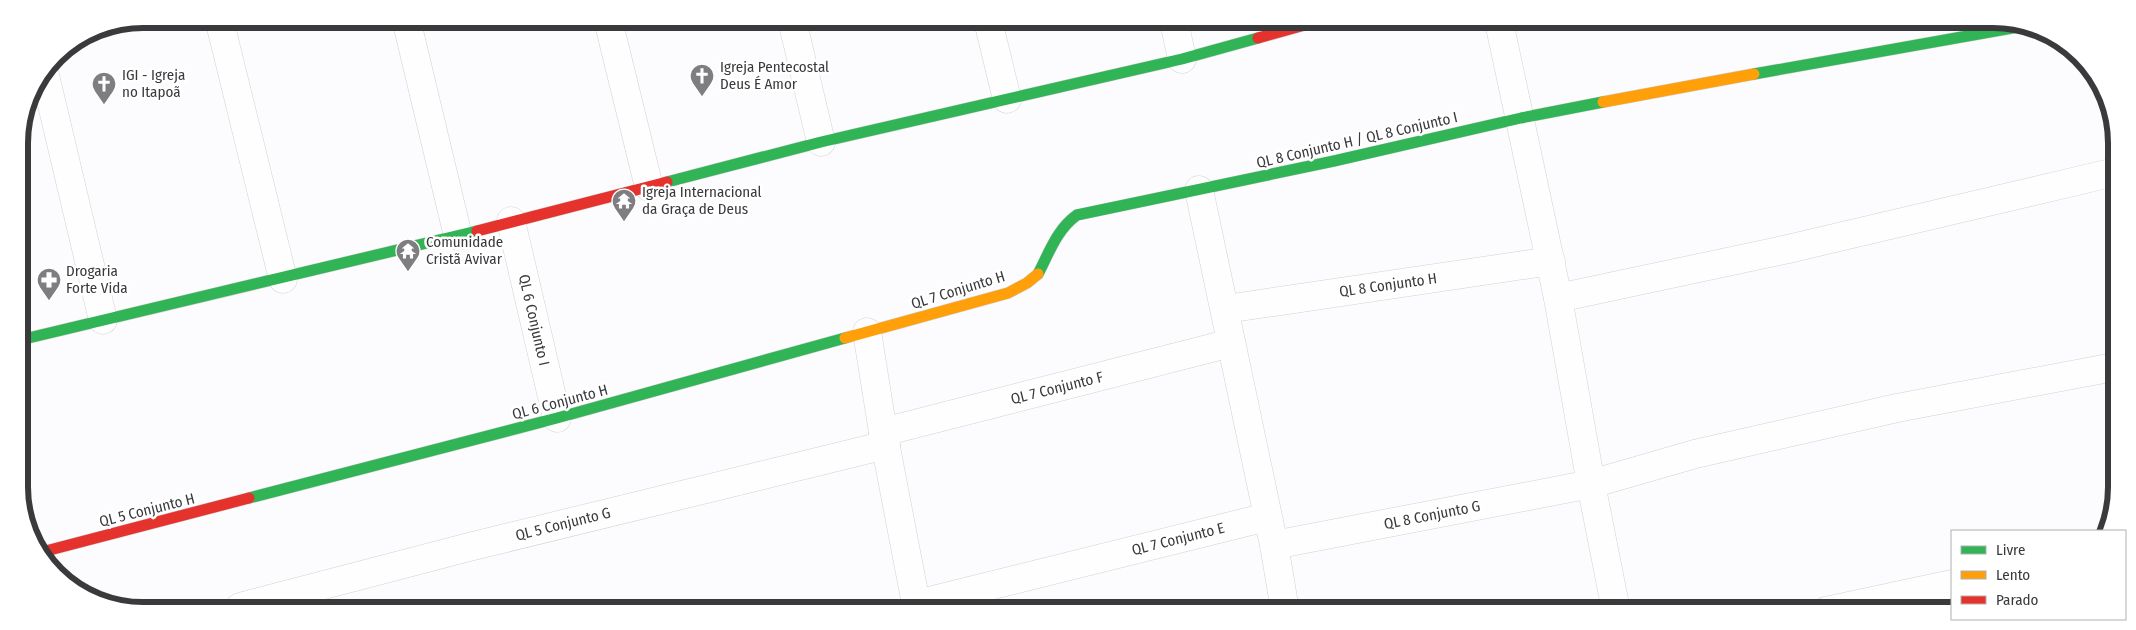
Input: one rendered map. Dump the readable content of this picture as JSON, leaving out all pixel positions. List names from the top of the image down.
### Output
{
  "streets": {
    "street": [
      "QL 8 Conjunto H / QL 8 Conjunto I",
      "QL 8 Conjunto H",
      "QL 7 Conjunto H",
      "QL 6 Conjunto I",
      "QL 7 Conjunto F",
      "QL 6 Conjunto H",
      "QL 5 Conjunto H",
      "QL 8 Conjunto G",
      "QL 5 Conjunto G",
      "QL 7 Conjunto E"
    ]
  },
  "crossings": [
    ["QL 8 Conjunto H / QL 8 Conjunto I", "QL 7 Conjunto H"],
    ["QL 7 Conjunto H", "QL 6 Conjunto H"],
    ["QL 6 Conjunto I", "QL 6 Conjunto H"],
    ["QL 7 Conjunto F", "QL 5 Conjunto G"],
    ["QL 6 Conjunto H", "QL 5 Conjunto H"]
  ],
  "places": {
    "church": ["Igreja Pentecostal Deus É Amor", "IGI - Igreja no Itapoã"],
    "temple": ["Igreja Internacional da Graça de Deus", "Comunidade Cristã Avivar"],
    "pharmacy": ["Drogaria Forte Vida"]
  },
  "legend": ["Livre", "Lento", "Parado"]
}
